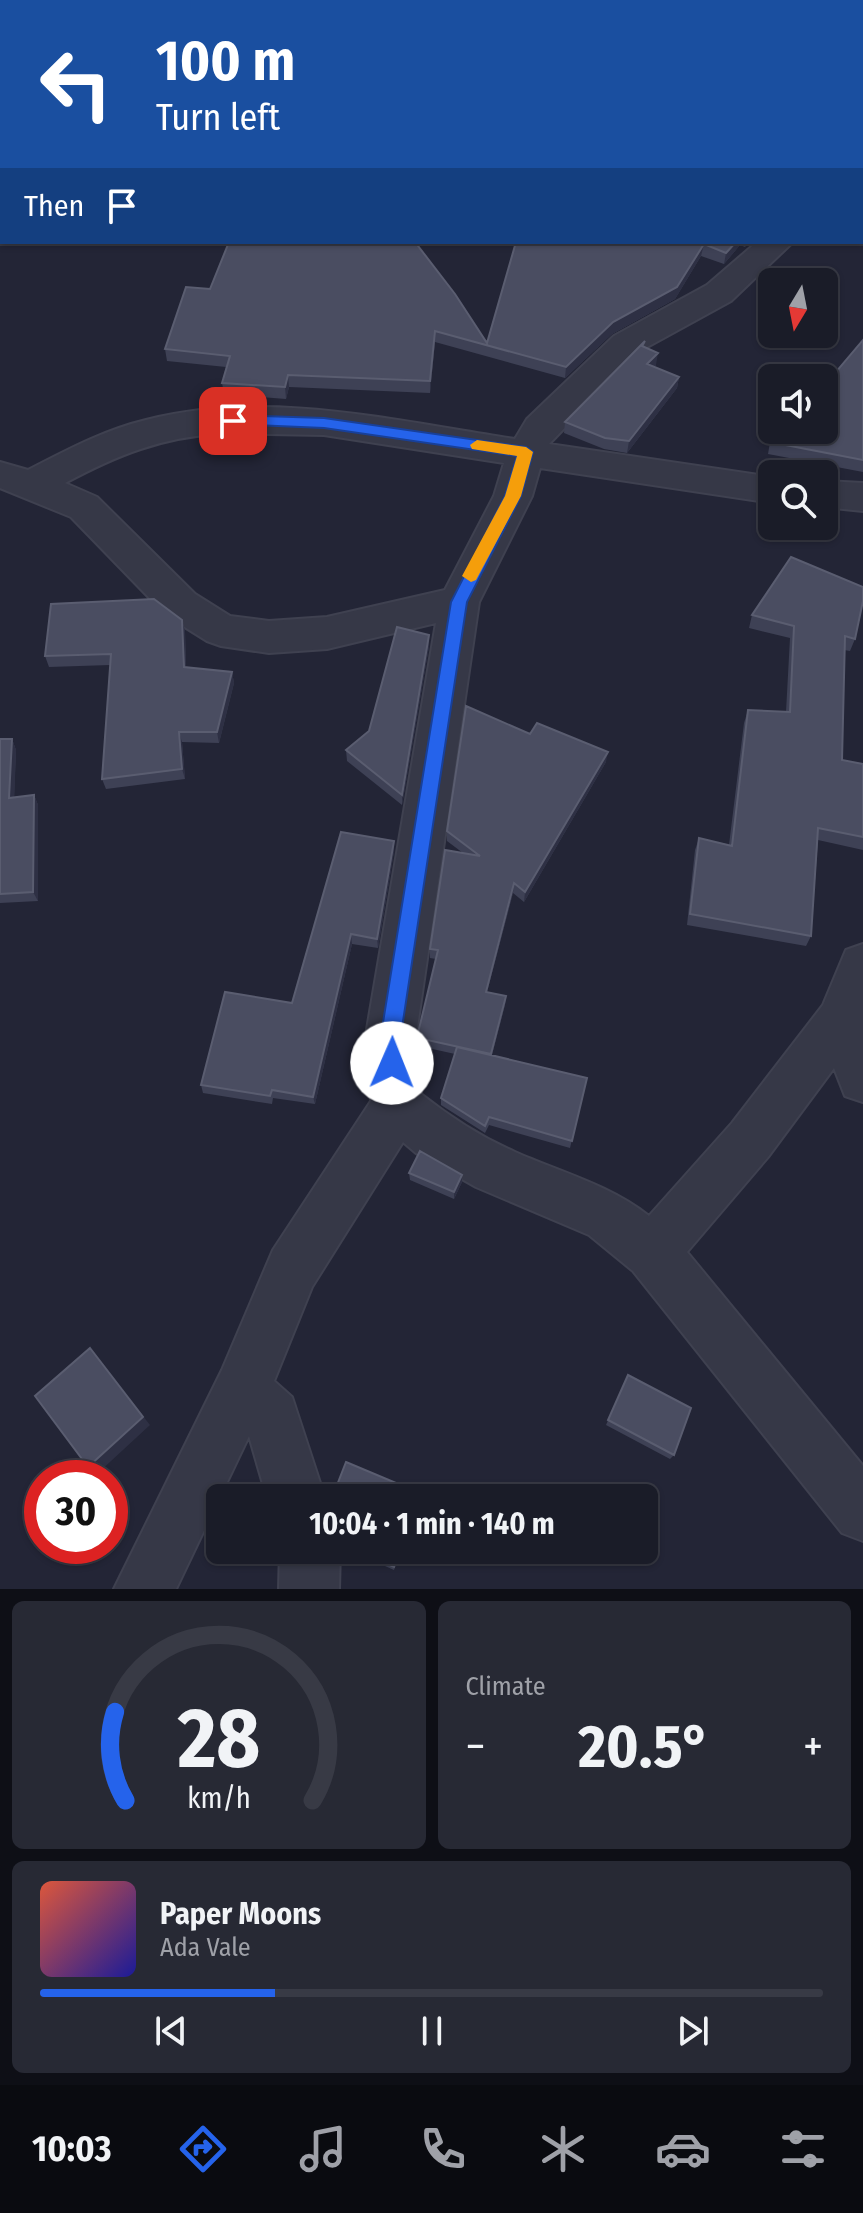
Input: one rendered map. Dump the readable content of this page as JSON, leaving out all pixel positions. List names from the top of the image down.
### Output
{
  "north": "bottom",
  "page": {
    "turn": ["100 m", "Turn left"],
    "then": "Then",
    "limit": "30",
    "trip": "10:04 · 1 min · 140 m",
    "tile": "Climate",
    "heat": ["−", "20.5°", "+"],
    "song": ["Paper Moons", "Ada Vale"],
    "tabs": "10:03",
    "gauge": ["28", "km/h"]
  }
}
